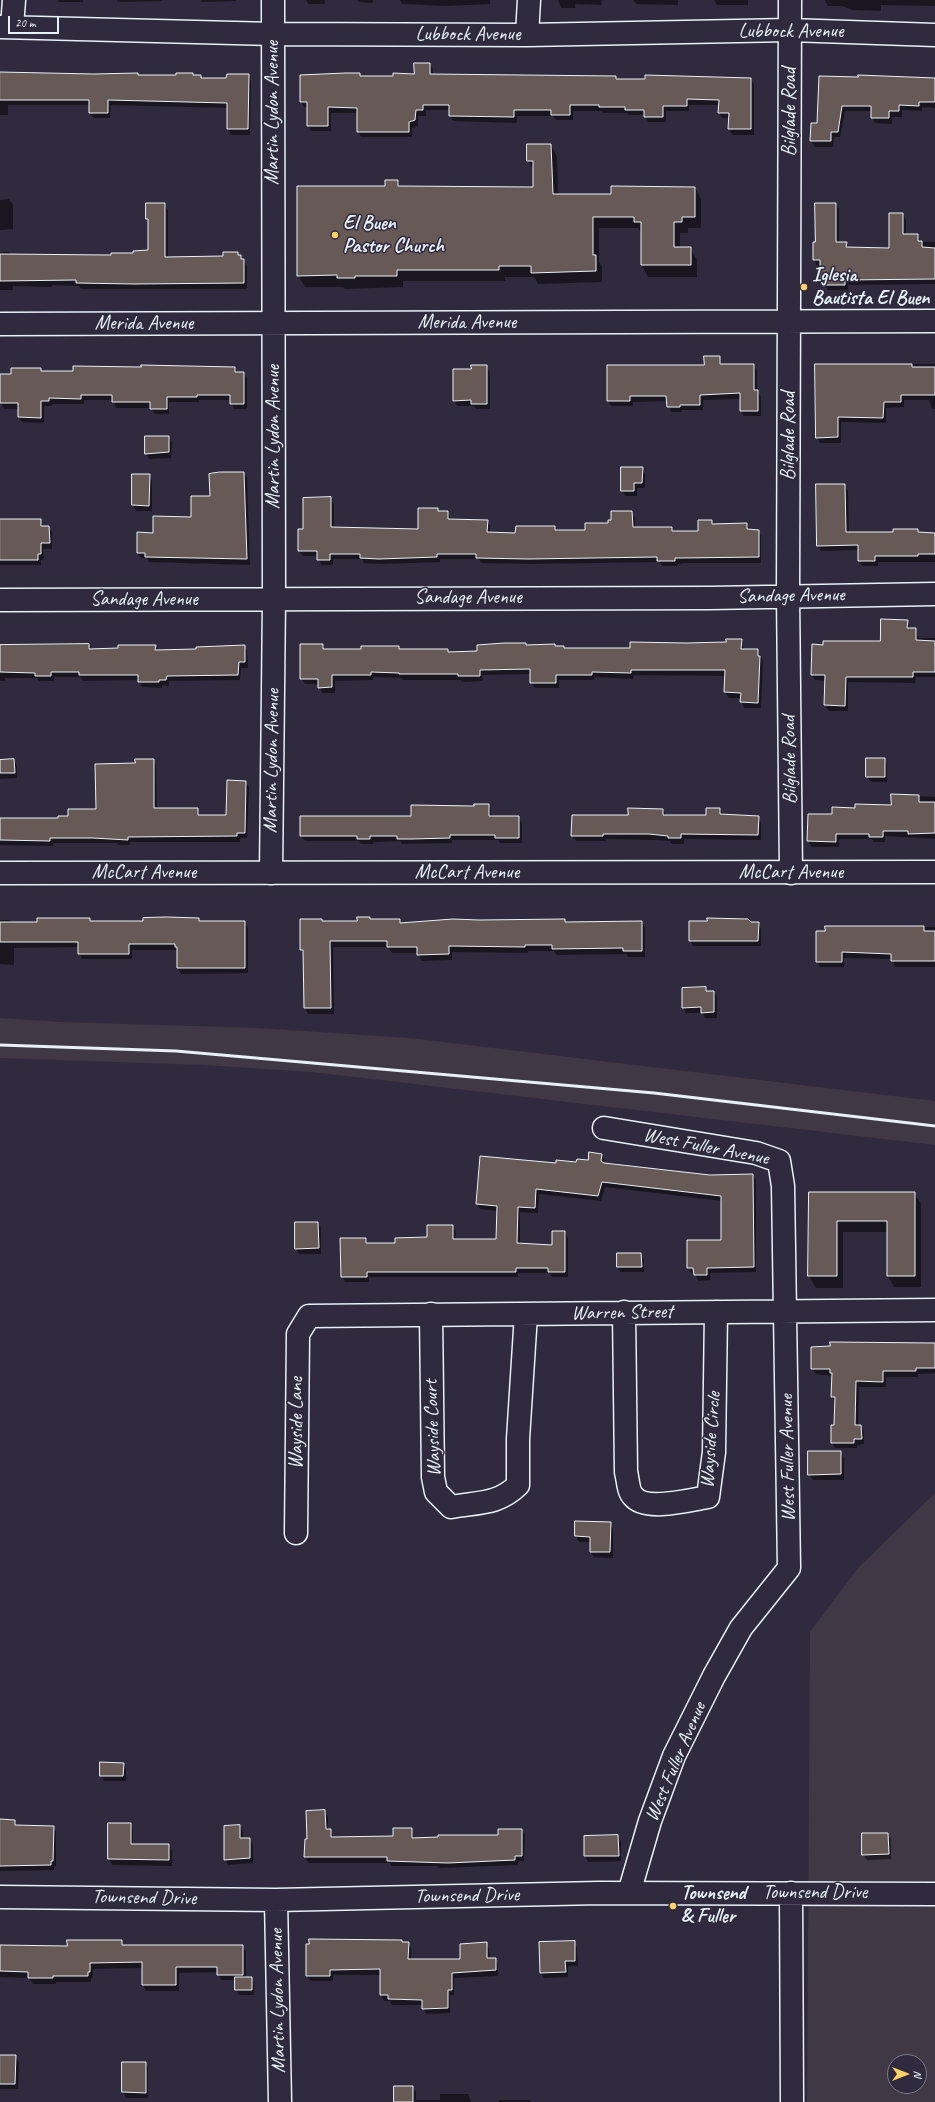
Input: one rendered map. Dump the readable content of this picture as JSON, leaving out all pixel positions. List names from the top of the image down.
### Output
{
  "streets": {
    "street": [
      "Lubbock Avenue",
      "Bilglade Road",
      "Martin Lydon Avenue",
      "Merida Avenue",
      "Sandage Avenue",
      "McCart Avenue",
      "West Fuller Avenue",
      "Warren Street",
      "Wayside Lane",
      "Wayside Court",
      "Wayside Circle",
      "Townsend Drive"
    ]
  },
  "crossings": [
    ["Lubbock Avenue", "Bilglade Road"],
    ["Lubbock Avenue", "Martin Lydon Avenue"],
    ["Bilglade Road", "Merida Avenue"],
    ["Bilglade Road", "Sandage Avenue"],
    ["Bilglade Road", "McCart Avenue"],
    ["Martin Lydon Avenue", "Merida Avenue"],
    ["Martin Lydon Avenue", "Sandage Avenue"],
    ["Martin Lydon Avenue", "McCart Avenue"],
    ["Martin Lydon Avenue", "Townsend Drive"],
    ["West Fuller Avenue", "Warren Street"],
    ["West Fuller Avenue", "Townsend Drive"],
    ["Warren Street", "Wayside Lane"],
    ["Warren Street", "Wayside Court"],
    ["Warren Street", "Wayside Circle"]
  ],
  "places": ["El Buen Pastor Church", "Iglesia Bautista El Buen", "Townsend & Fuller"],
  "scale_bar": "20 m",
  "north": "right"
}
